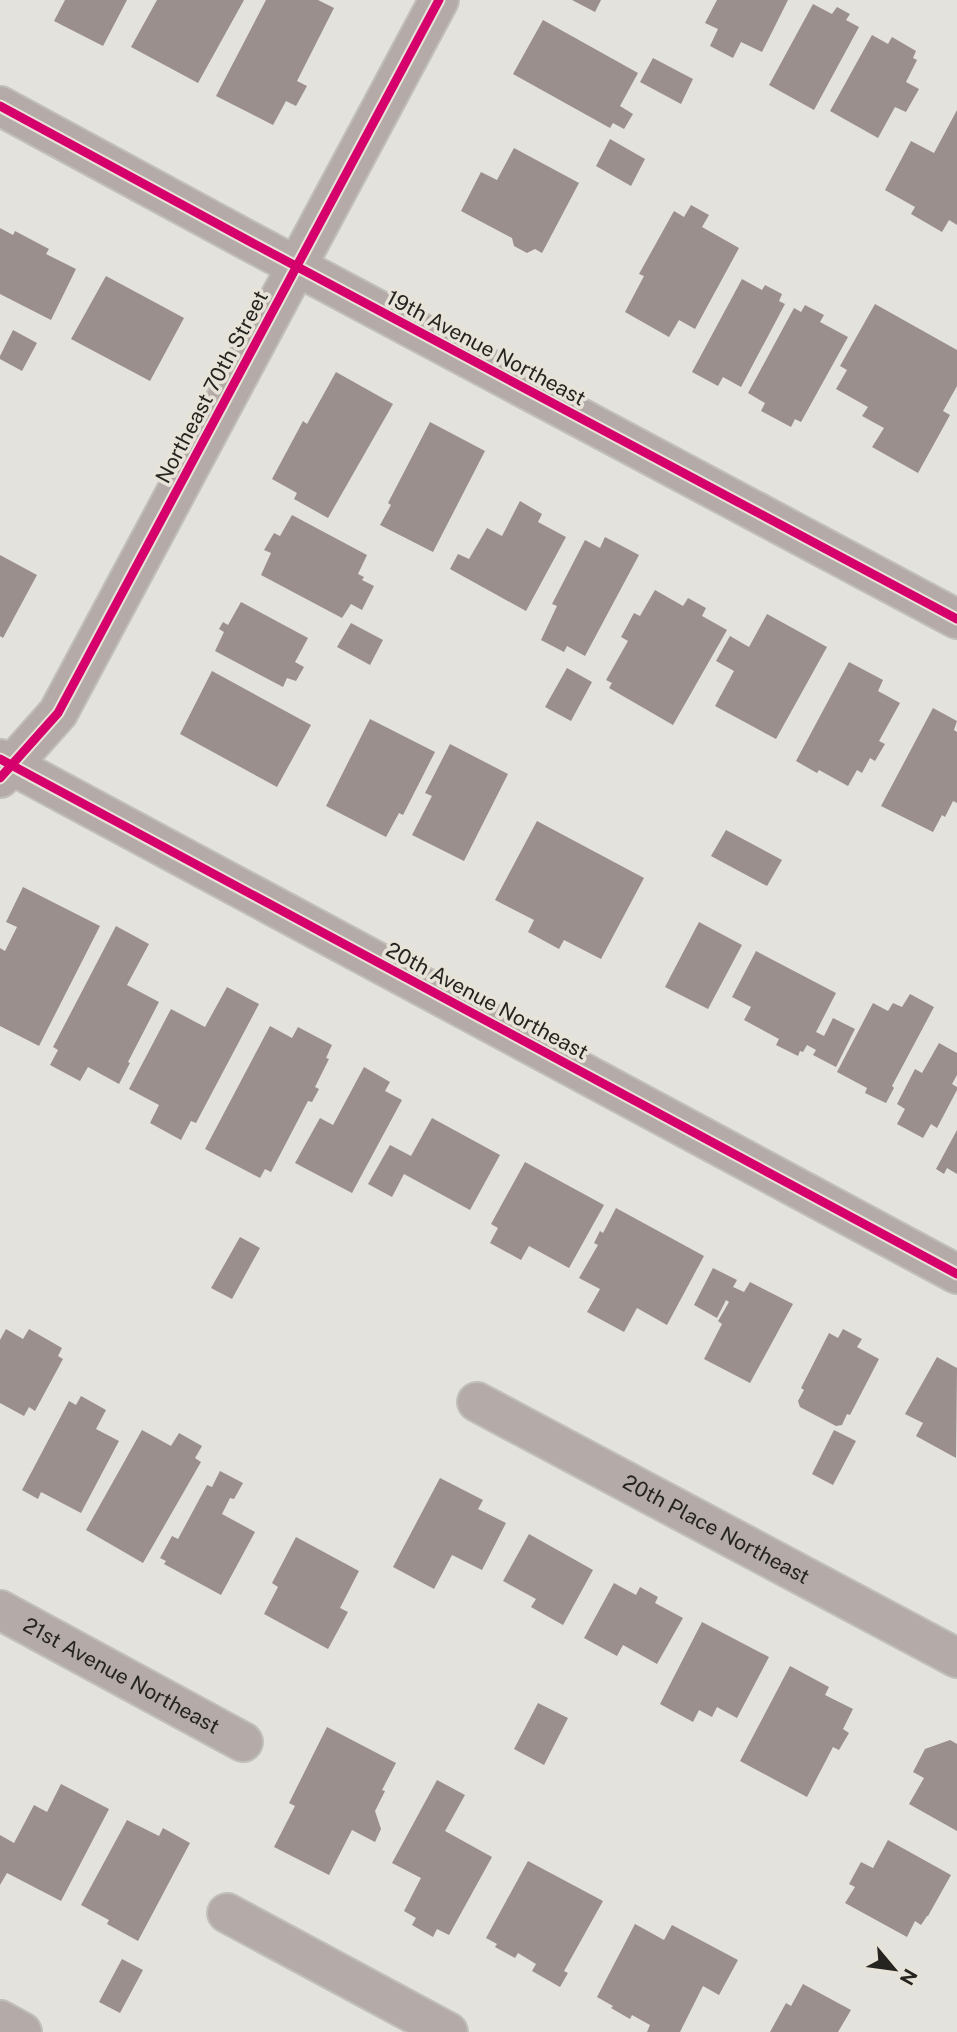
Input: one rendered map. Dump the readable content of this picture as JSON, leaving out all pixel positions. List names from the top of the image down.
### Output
{
  "streets": {
    "street": [
      "19th Avenue Northeast",
      "Northeast 70th Street",
      "20th Avenue Northeast",
      "20th Place Northeast",
      "21st Avenue Northeast"
    ]
  },
  "crossings": [
    ["19th Avenue Northeast", "Northeast 70th Street"],
    ["Northeast 70th Street", "20th Avenue Northeast"]
  ],
  "north": "bottom right"
}
